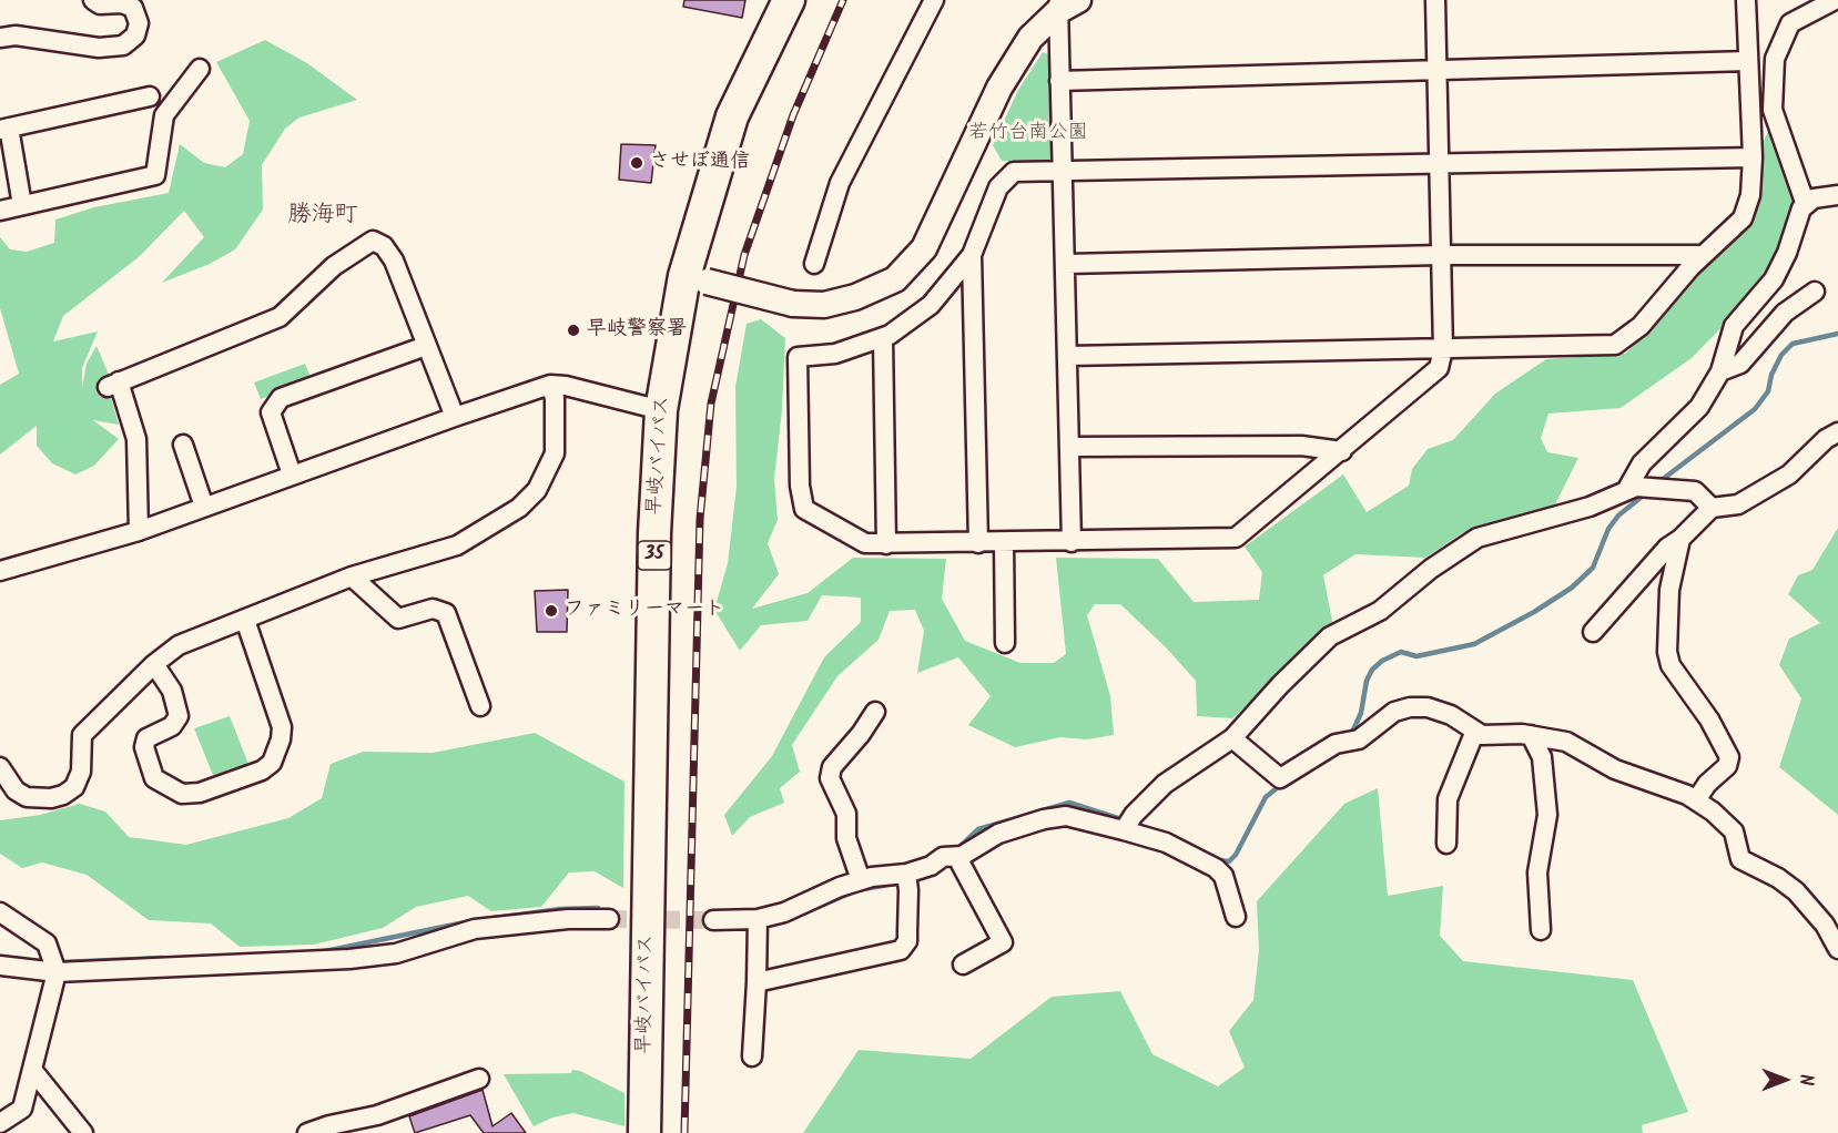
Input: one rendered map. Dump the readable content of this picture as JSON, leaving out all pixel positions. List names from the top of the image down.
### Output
{
  "streets": {
    "highway": ["早岐バイパス", "35"]
  },
  "districts": ["勝海町"],
  "parks": ["若竹台南公園"],
  "places": ["させぼ通信", "早岐警察署", "ファミリーマート"],
  "north": "right"
}
